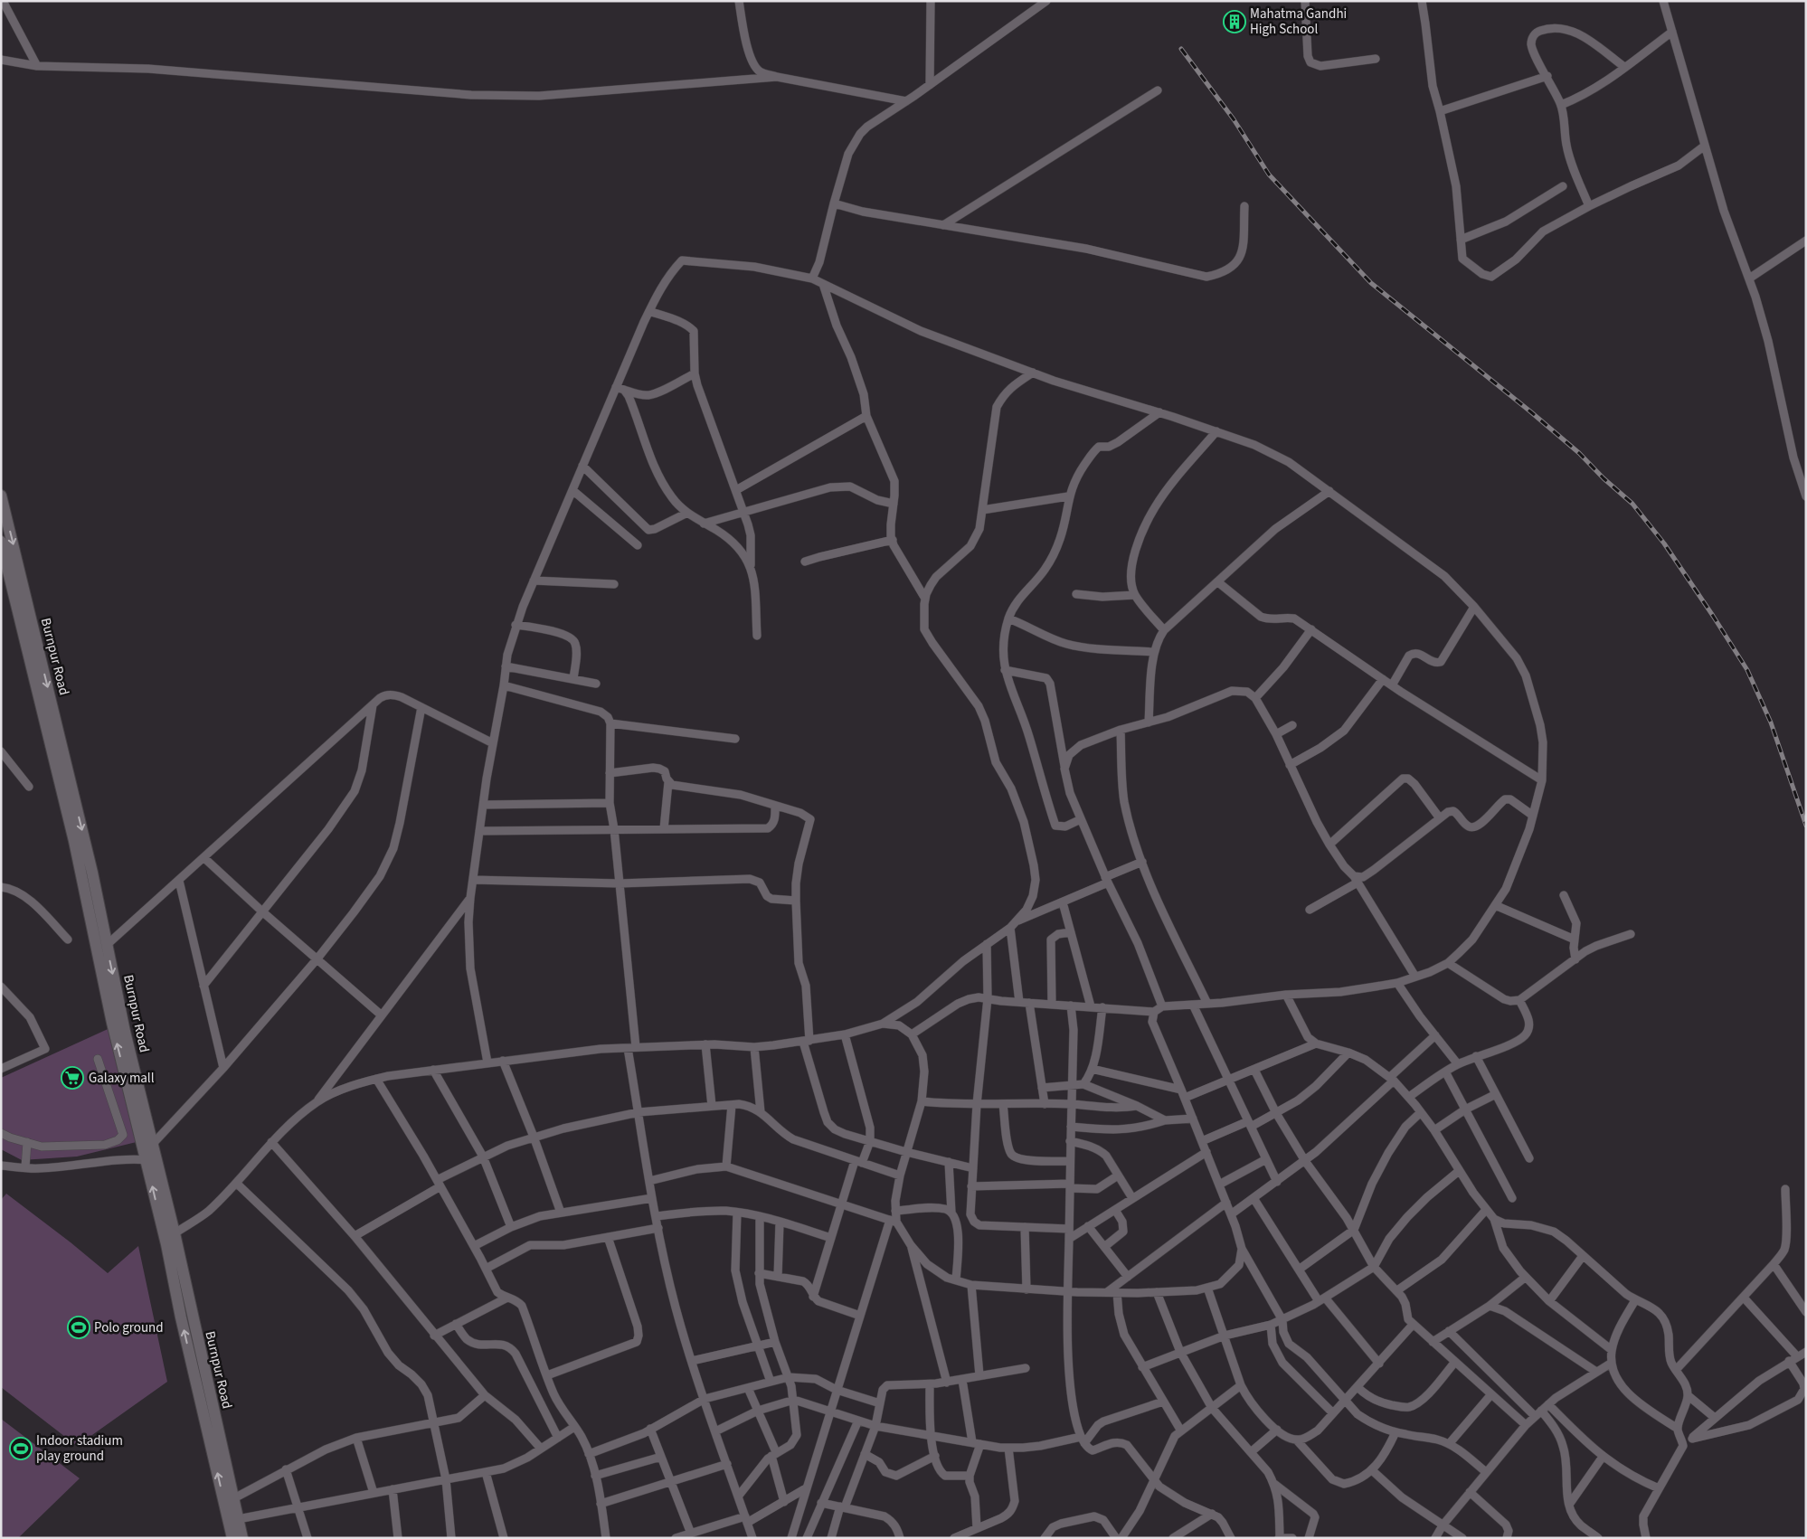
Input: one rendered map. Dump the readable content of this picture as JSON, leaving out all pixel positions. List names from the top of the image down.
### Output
{
  "streets": {
    "street": ["Burnpur Road"]
  },
  "places": {
    "building": ["Mahatma Gandhi High School"],
    "supermarket": ["Galaxy mall"],
    "sports": ["Polo ground", "Indoor stadium play ground"]
  }
}
